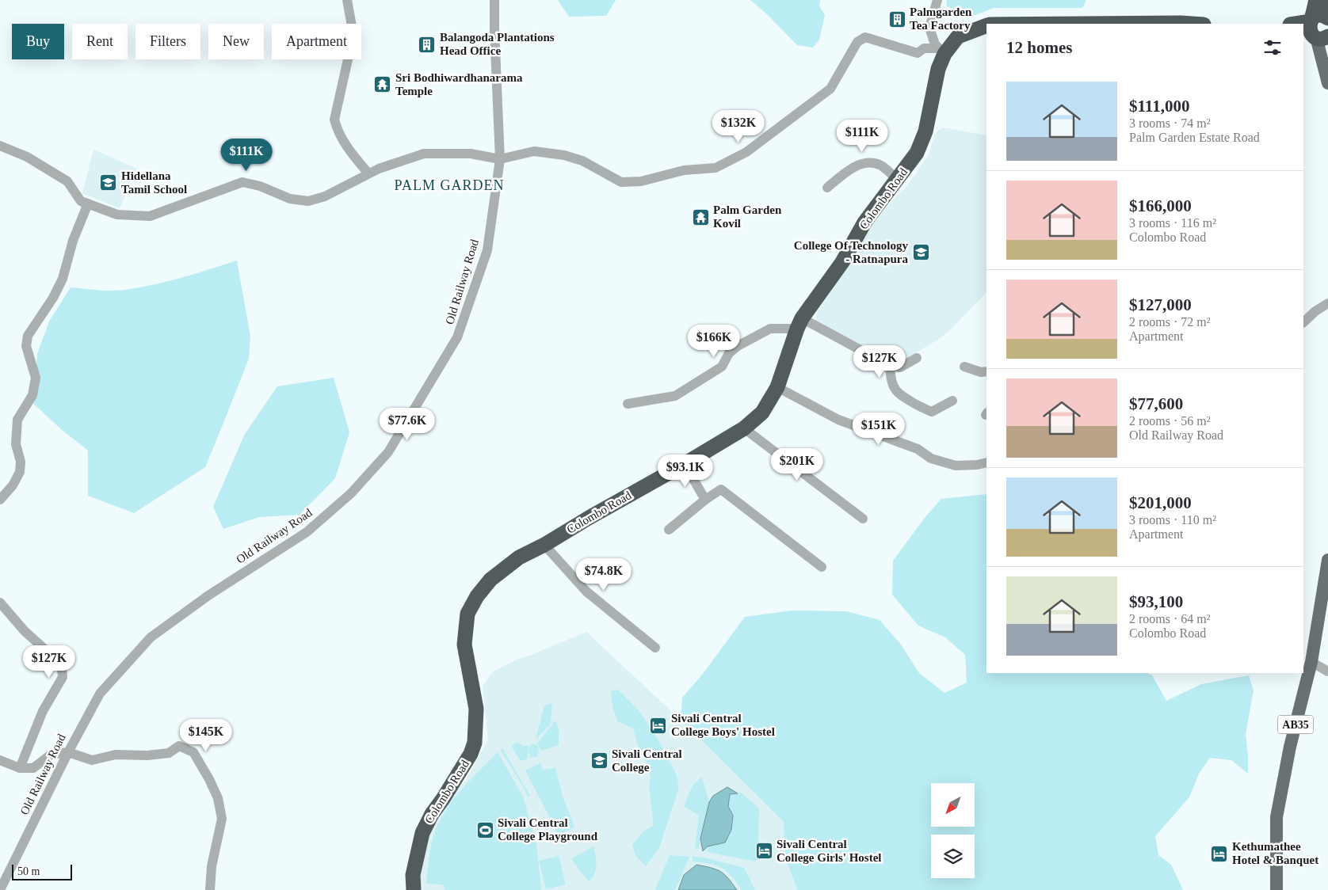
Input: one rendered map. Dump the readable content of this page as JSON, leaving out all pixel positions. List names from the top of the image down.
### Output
{
  "streets": {
    "highway": ["Colombo Road"],
    "main road": ["AB35"],
    "street": ["Old Railway Road"]
  },
  "districts": ["PALM GARDEN"],
  "places": {
    "building": ["Palmgarden Tea Factory", "Balangoda Plantations Head Office"],
    "temple": ["Sri Bodhiwardhanarama Temple", "Palm Garden Kovil"],
    "school or university": ["Hidellana Tamil School", "College Of Technology - Ratnapura", "Sivali Central College"],
    "hotel": ["Sivali Central College Boys' Hostel", "Sivali Central College Girls' Hostel", "Kethumathee Hotel & Banquet"],
    "sports": ["Sivali Central College Playground"]
  },
  "scale_bar": "50 m",
  "north": "bottom left",
  "page": {
    "chip": [
      "Buy",
      "Rent",
      "Filters",
      "New",
      "Apartment"
    ],
    "heading": "12 homes",
    "list": [
      {
        "name": "$111,000",
        "note": "3 rooms · 74 m² · Palm Garden Estate Road"
      },
      {
        "name": "$166,000",
        "note": "3 rooms · 116 m² · Colombo Road"
      },
      {
        "name": "$127,000",
        "note": "2 rooms · 72 m² · Apartment"
      },
      {
        "name": "$77,600",
        "note": "2 rooms · 56 m² · Old Railway Road"
      },
      {
        "name": "$201,000",
        "note": "3 rooms · 110 m² · Apartment"
      },
      {
        "name": "$93,100",
        "note": "2 rooms · 64 m² · Colombo Road"
      }
    ],
    "price": [
      "$132K",
      "$111K",
      "$111K",
      "$166K",
      "$127K",
      "$77.6K",
      "$151K",
      "$201K",
      "$93.1K",
      "$74.8K",
      "$127K",
      "$145K"
    ],
    "scale": "50 m"
  }
}
